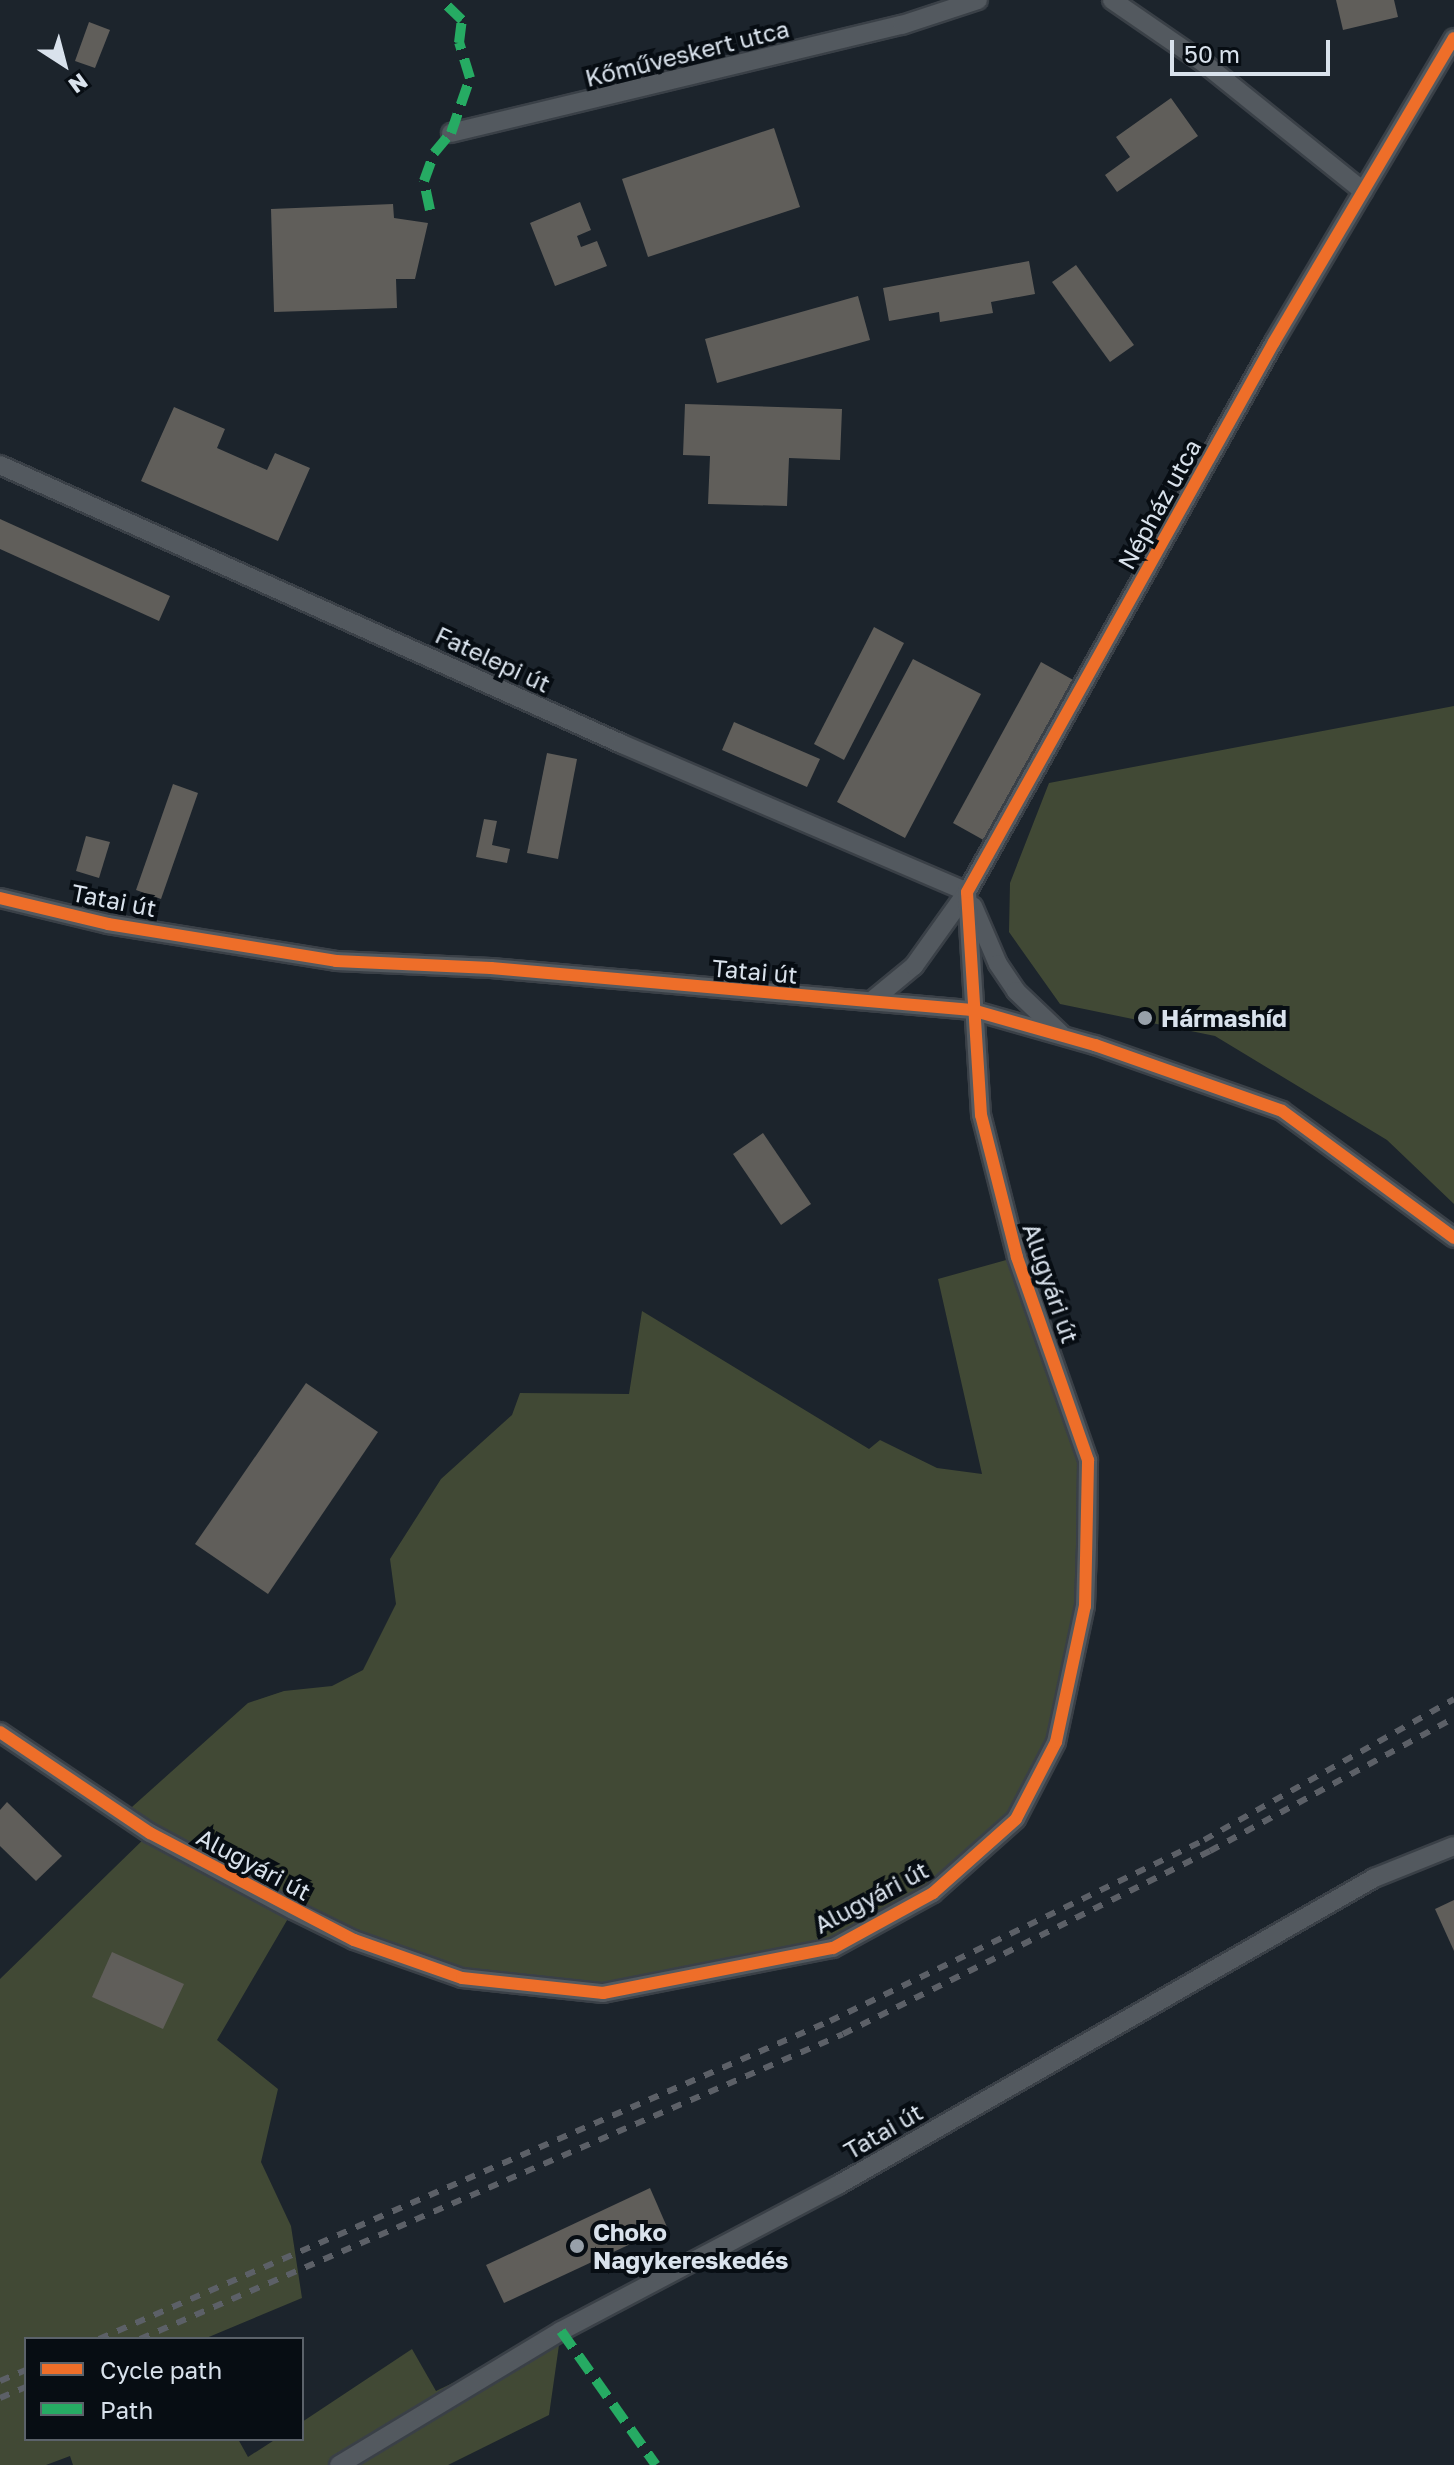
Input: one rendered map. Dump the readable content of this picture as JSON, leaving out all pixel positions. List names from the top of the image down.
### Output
{
  "streets": {
    "street": [
      "Kőműveskert utca",
      "Népház utca",
      "Fatelepi út",
      "Tatai út",
      "Alugyári út"
    ]
  },
  "crossings": [
    ["Népház utca", "Fatelepi út"],
    ["Népház utca", "Tatai út"],
    ["Tatai út", "Alugyári út"]
  ],
  "places": ["Hármashíd", "Choko Nagykereskedés"],
  "legend": ["Cycle path", "Path"],
  "scale_bar": "50 m",
  "north": "bottom right"
}
